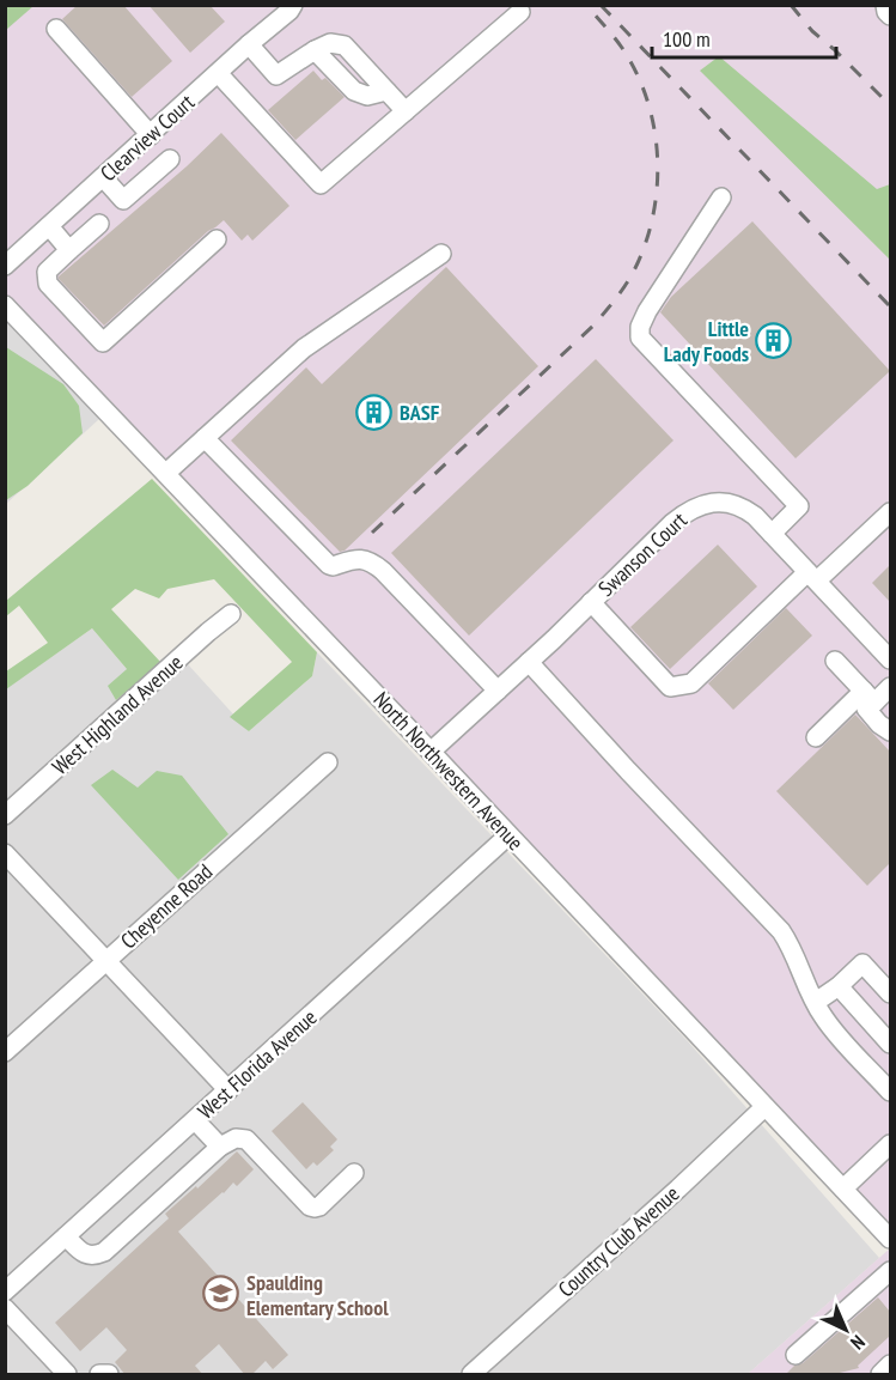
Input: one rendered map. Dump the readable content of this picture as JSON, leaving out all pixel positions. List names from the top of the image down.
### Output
{
  "streets": {
    "street": [
      "Clearview Court",
      "Swanson Court",
      "West Highland Avenue",
      "North Northwestern Avenue",
      "Cheyenne Road",
      "West Florida Avenue",
      "Country Club Avenue"
    ]
  },
  "crossings": [
    ["Swanson Court", "North Northwestern Avenue"],
    ["North Northwestern Avenue", "West Florida Avenue"],
    ["North Northwestern Avenue", "Country Club Avenue"]
  ],
  "places": {
    "building": ["Little Lady Foods", "BASF"],
    "school or university": ["Spaulding Elementary School"]
  },
  "scale_bar": "100 m",
  "north": "bottom right"
}
